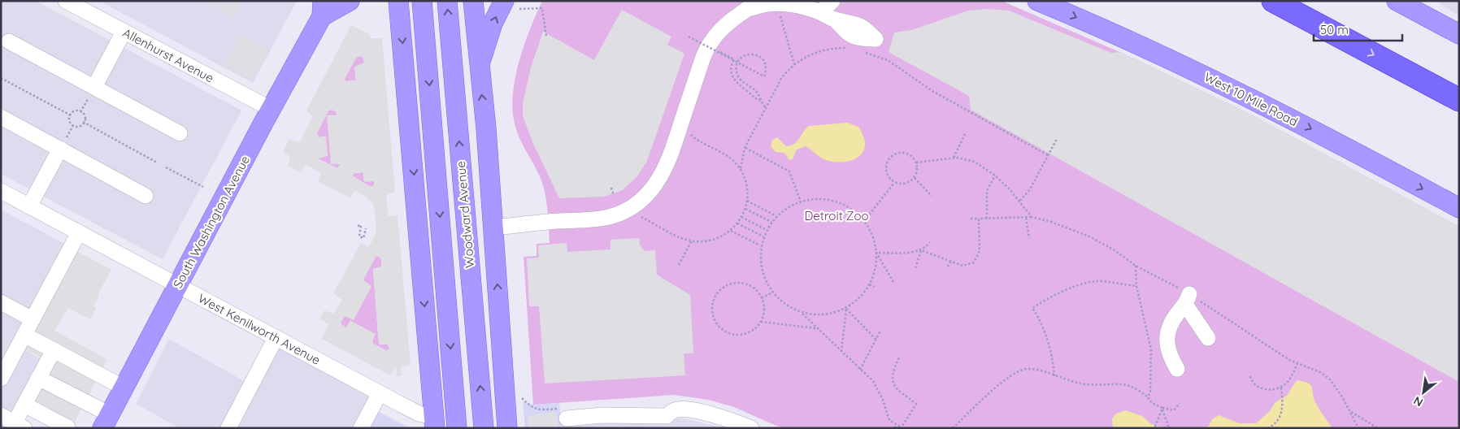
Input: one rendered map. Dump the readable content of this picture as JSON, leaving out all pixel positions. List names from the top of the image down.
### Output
{
  "streets": {
    "main road": ["West 10 Mile Road", "Woodward Avenue", "South Washington Avenue"],
    "street": ["Allenhurst Avenue", "West Kenilworth Avenue"]
  },
  "crossings": [
    ["Allenhurst Avenue", "South Washington Avenue"],
    ["South Washington Avenue", "West Kenilworth Avenue"]
  ],
  "one_way": ["West 10 Mile Road"],
  "parks": ["Detroit Zoo"],
  "scale_bar": "50 m",
  "north": "bottom left"
}
